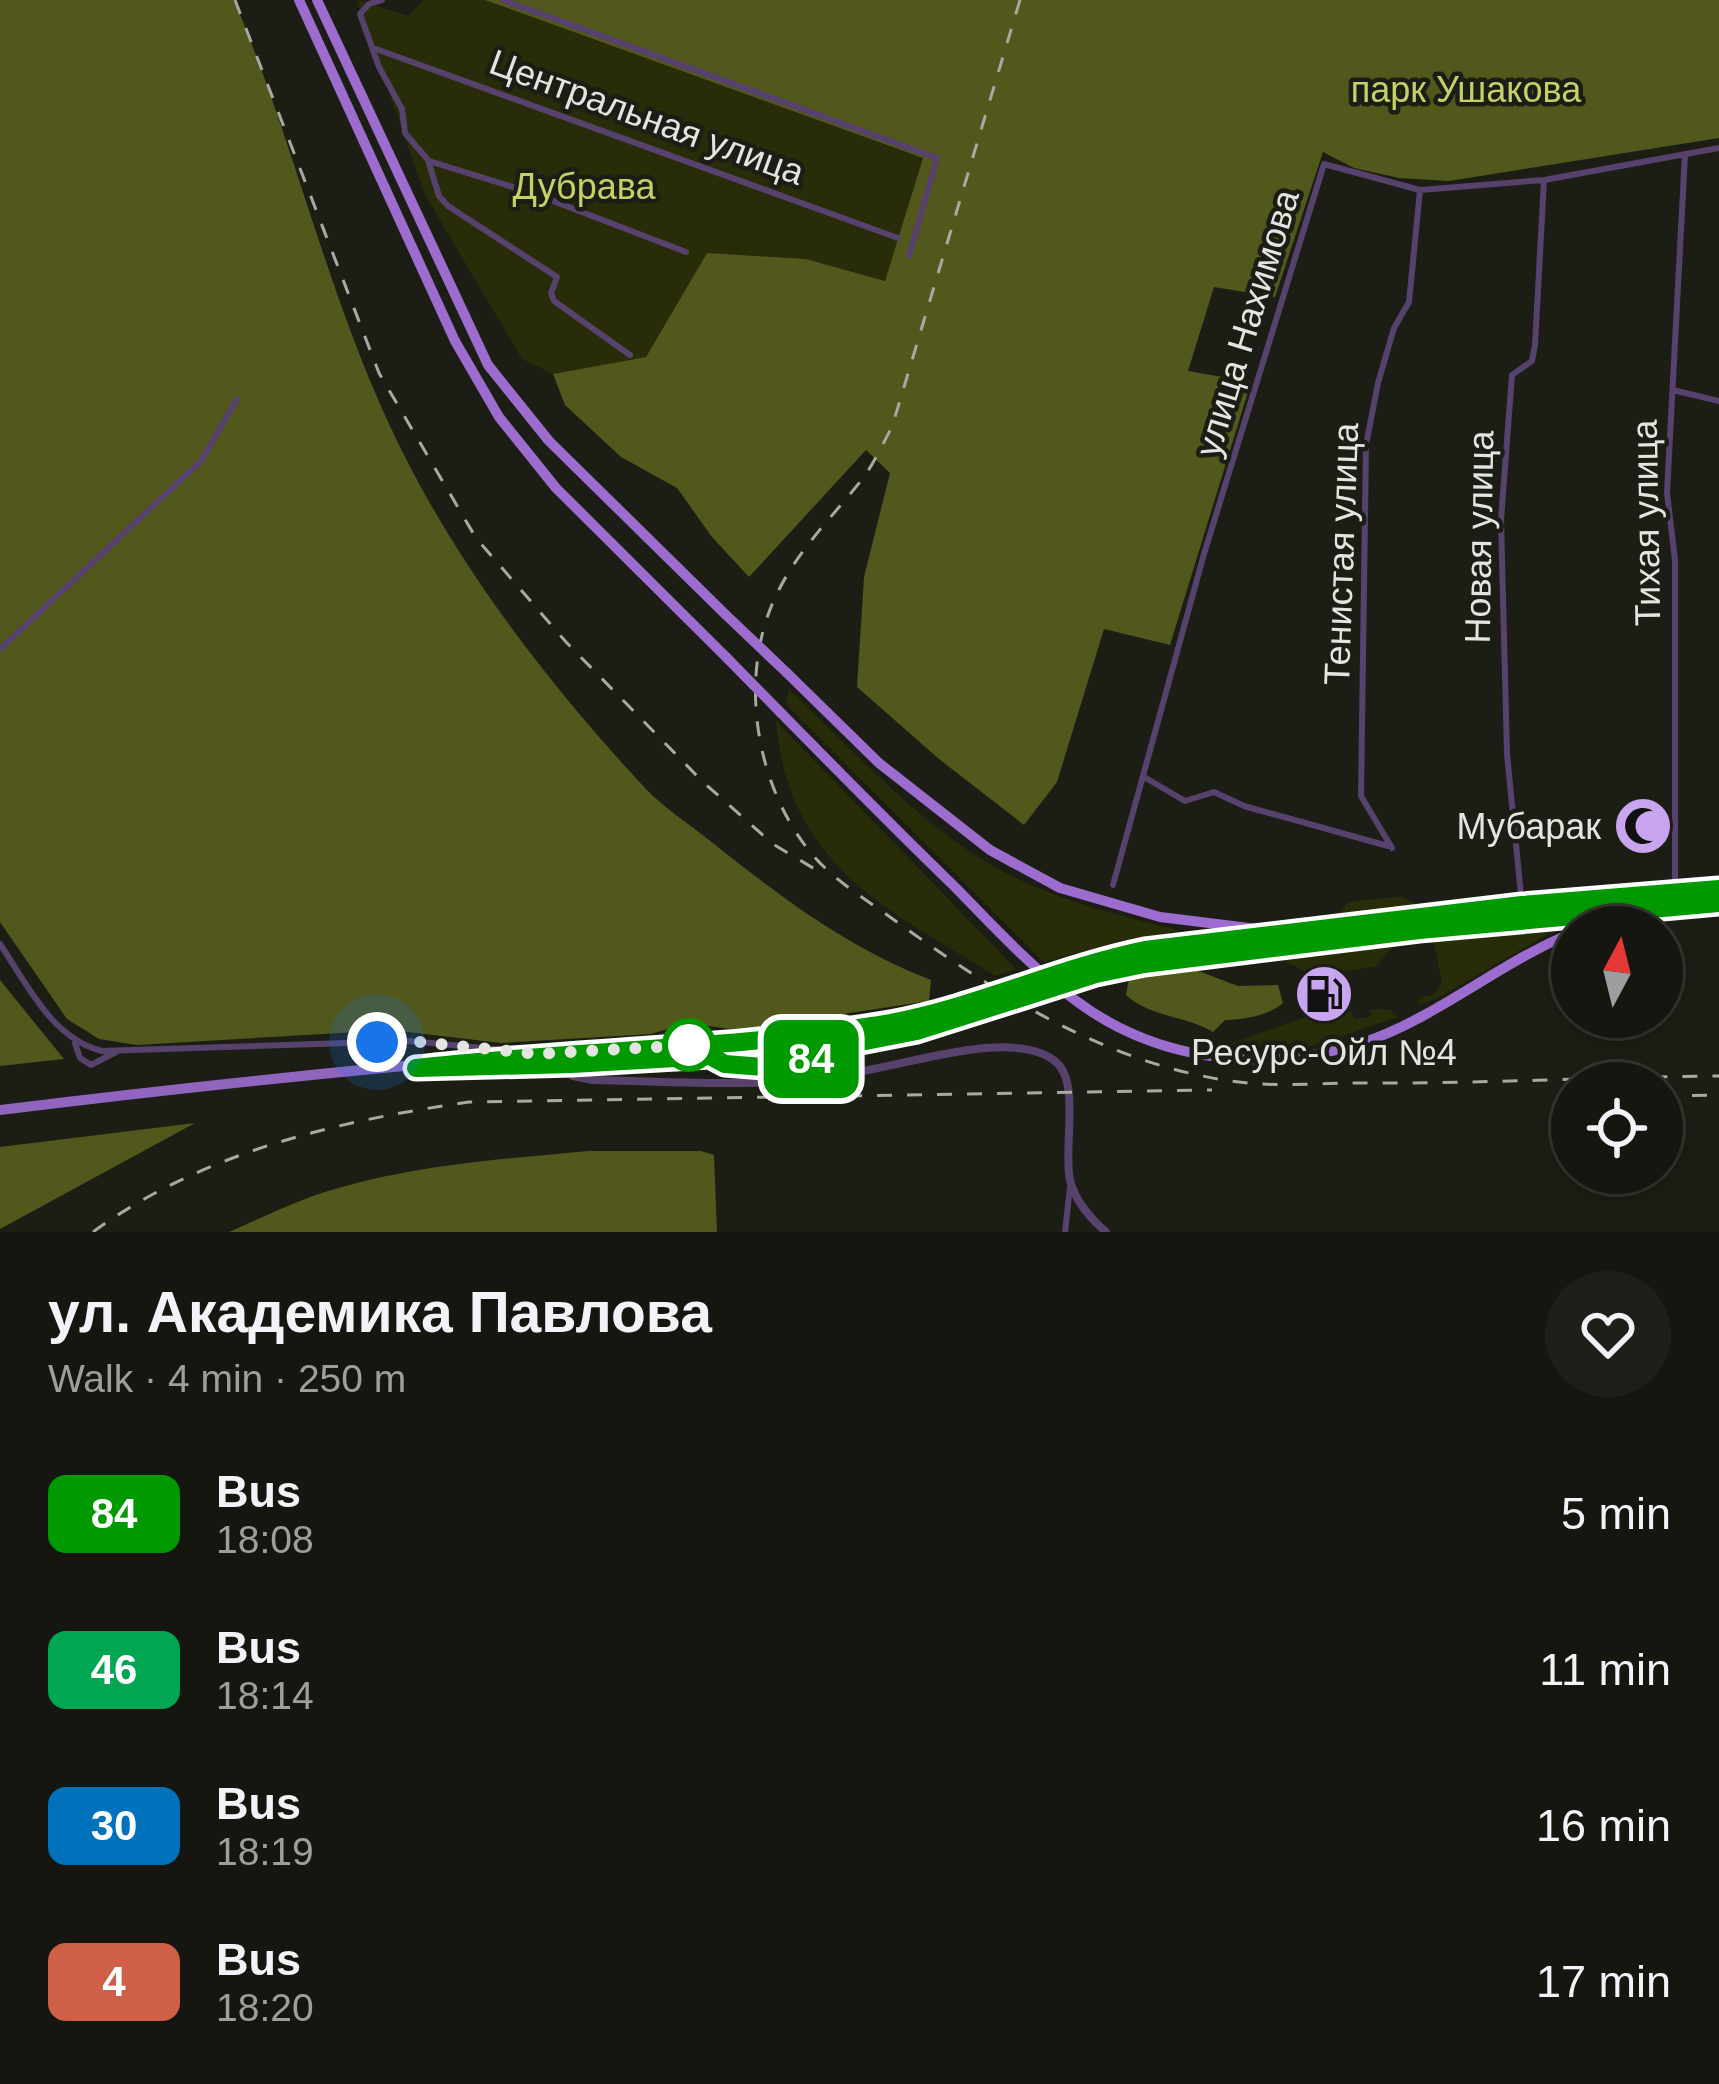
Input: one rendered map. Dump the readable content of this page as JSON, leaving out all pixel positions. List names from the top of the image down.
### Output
{
  "streets": {
    "street": [
      "Центральная улица",
      "улица Нахимова",
      "Тихая улица",
      "Новая улица",
      "Тенистая улица"
    ]
  },
  "crossings": [
    ["улица Нахимова", "Тихая улица"],
    ["улица Нахимова", "Новая улица"],
    ["улица Нахимова", "Тенистая улица"]
  ],
  "parks": ["парк Ушакова", "Дубрава"],
  "places": {
    "mosque": ["Мубарак"],
    "fuel station": ["Ресурс-Ойл №4"]
  },
  "lines": ["bus line 84"],
  "north": "top",
  "page": {
    "on_map": "84",
    "heading": ["ул. Академика Павлова", "Walk · 4 min · 250 m"],
    "list": [
      {
        "mark": "84",
        "name": "Bus",
        "note": "18:08",
        "value": "5 min"
      },
      {
        "mark": "46",
        "name": "Bus",
        "note": "18:14",
        "value": "11 min"
      },
      {
        "mark": "30",
        "name": "Bus",
        "note": "18:19",
        "value": "16 min"
      },
      {
        "mark": "4",
        "name": "Bus",
        "note": "18:20",
        "value": "17 min"
      }
    ]
  }
}
